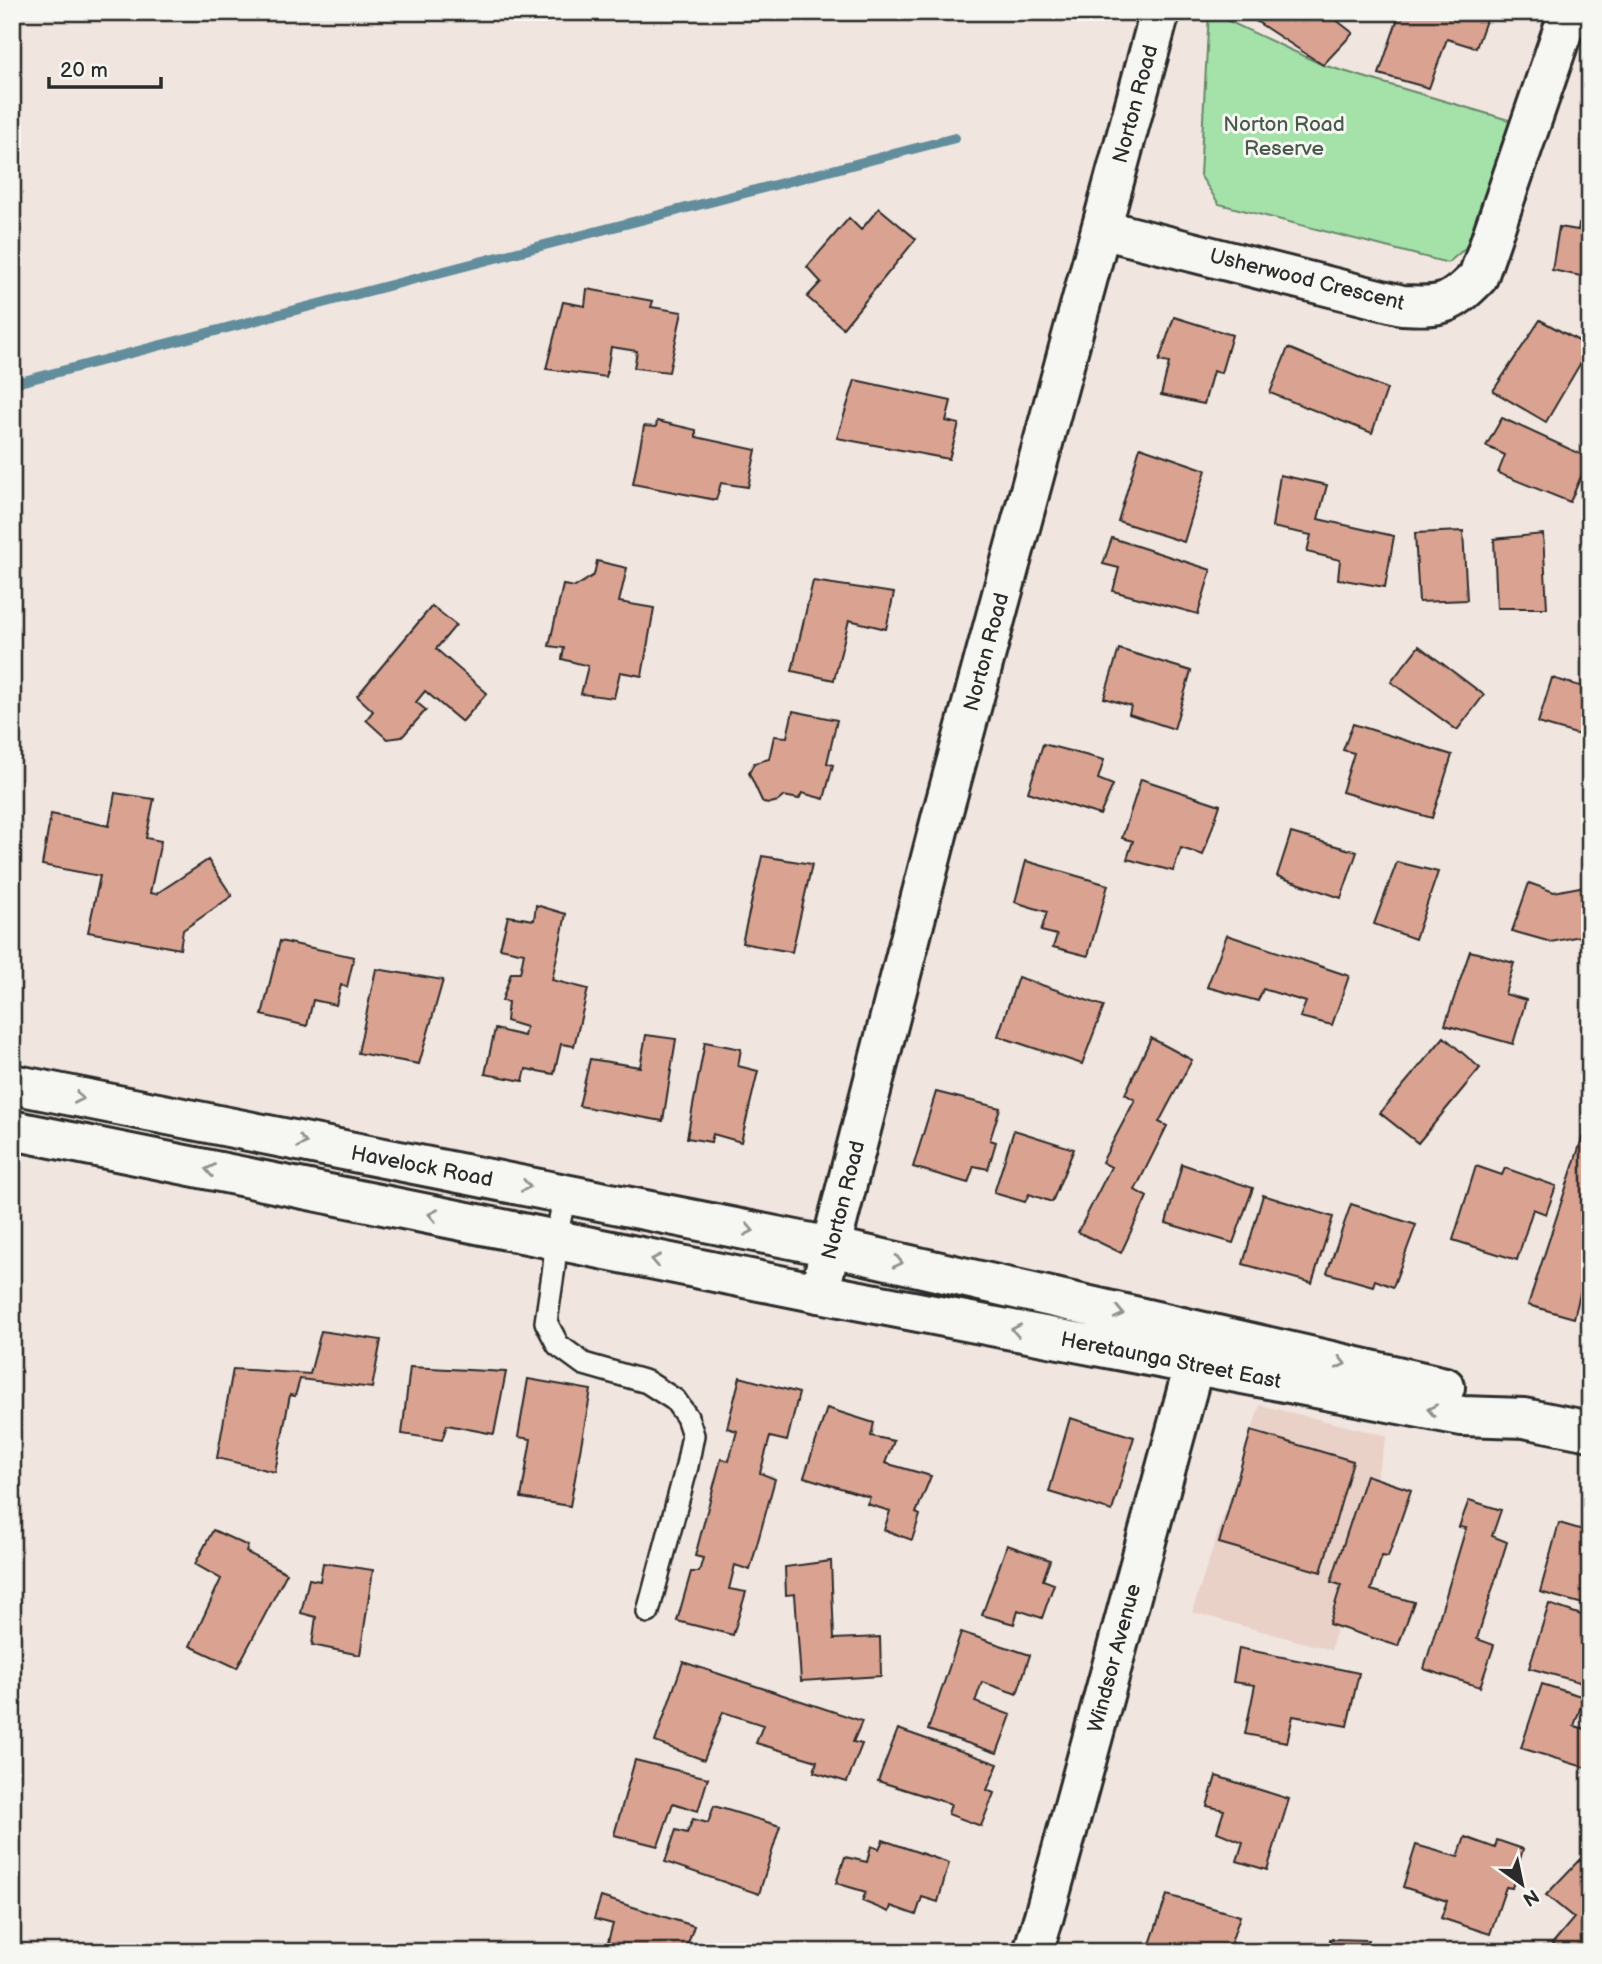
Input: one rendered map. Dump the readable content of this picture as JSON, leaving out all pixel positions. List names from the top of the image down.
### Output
{
  "streets": {
    "main road": [
      "Norton Road",
      "Usherwood Crescent",
      "Havelock Road",
      "Heretaunga Street East",
      "Windsor Avenue"
    ]
  },
  "crossings": [
    ["Norton Road", "Usherwood Crescent"],
    ["Norton Road", "Havelock Road"],
    ["Norton Road", "Heretaunga Street East"],
    ["Havelock Road", "Heretaunga Street East"],
    ["Heretaunga Street East", "Windsor Avenue"]
  ],
  "parks": ["Norton Road Reserve"],
  "scale_bar": "20 m",
  "north": "bottom right"
}
